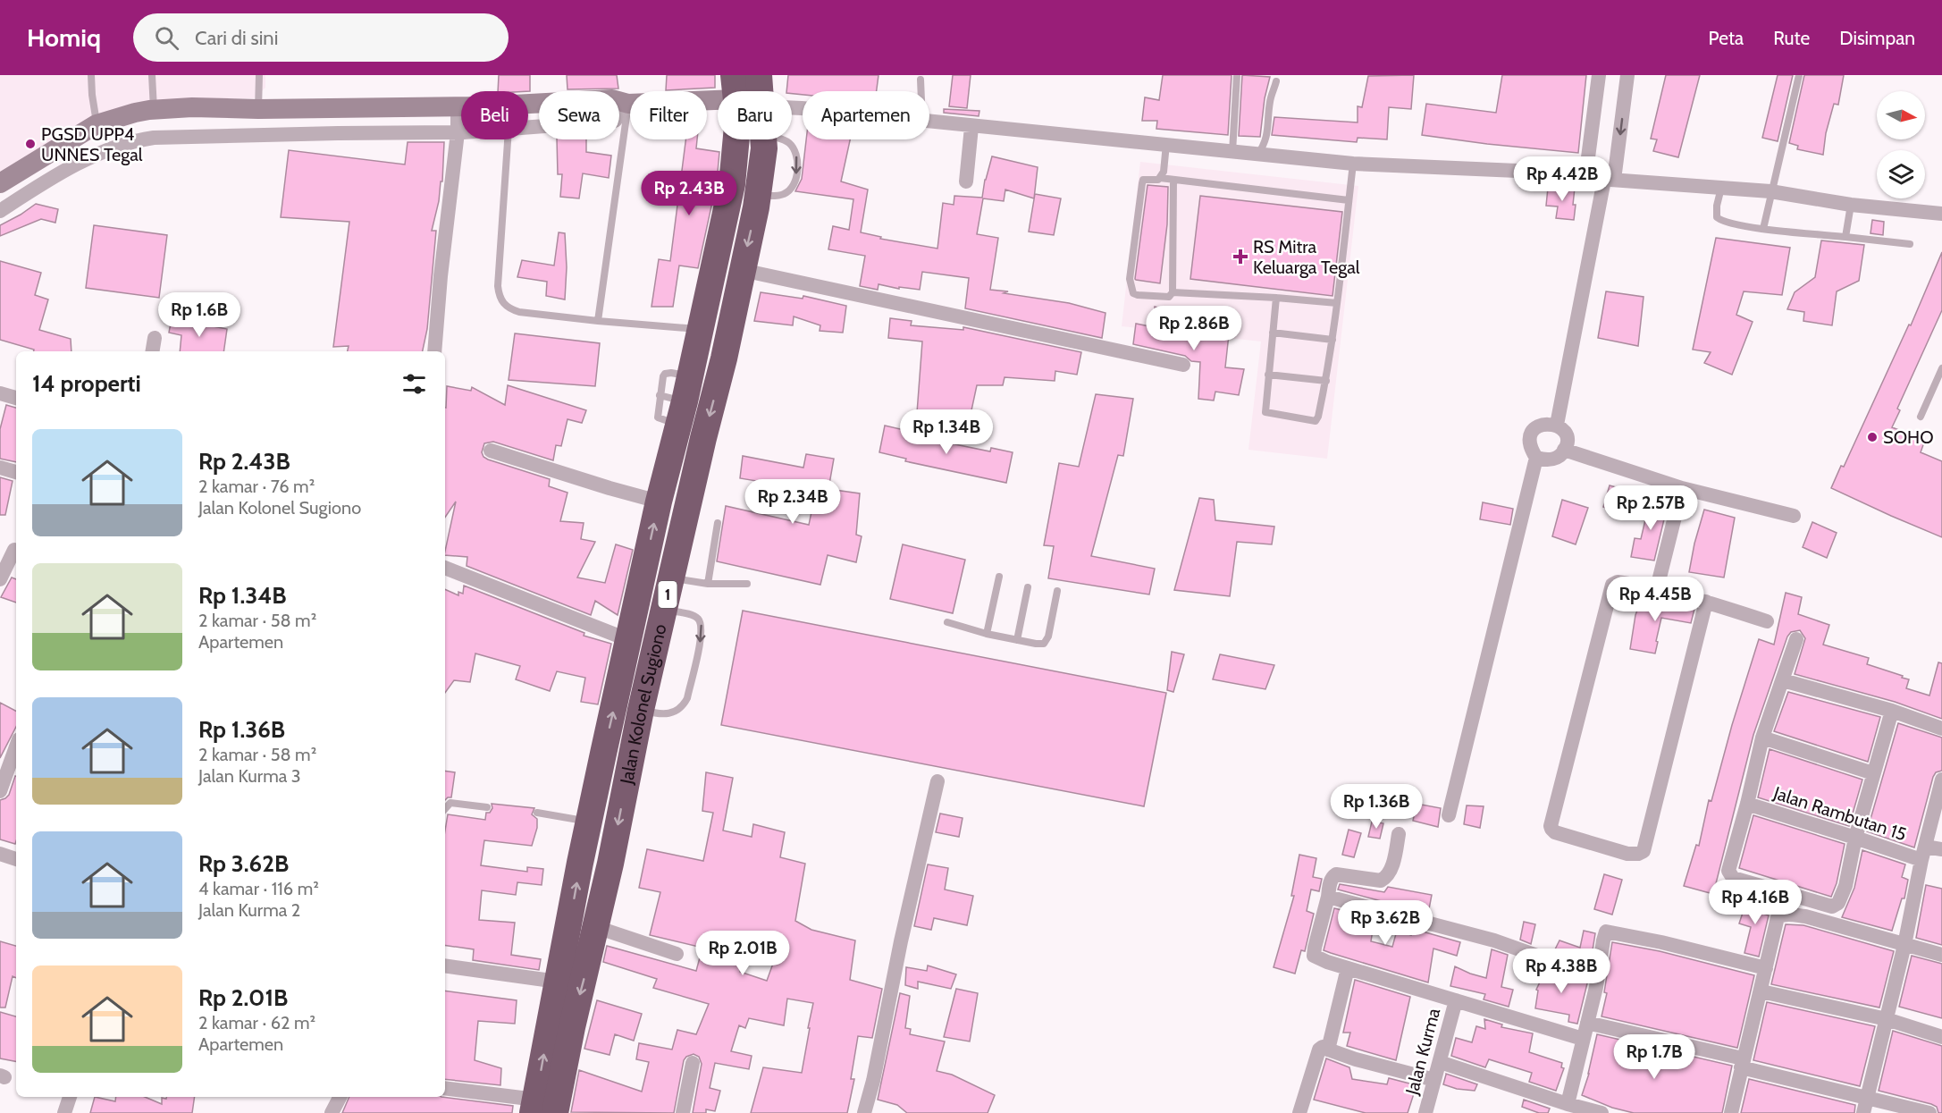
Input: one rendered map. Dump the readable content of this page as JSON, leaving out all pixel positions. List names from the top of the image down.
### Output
{
  "streets": {
    "highway": ["1", "Jalan Kolonel Sugiono"],
    "street": ["Jalan Rambutan 15", "Jalan Kurma"]
  },
  "places": {
    "other": ["PGSD UPP4 UNNES Tegal", "SOHO"],
    "health": ["RS Mitra Keluarga Tegal"]
  },
  "north": "right",
  "page": {
    "header": "Homiq",
    "search": "Cari di sini",
    "nav": ["Peta", "Rute", "Disimpan"],
    "chip": [
      "Beli",
      "Sewa",
      "Filter",
      "Baru",
      "Apartemen"
    ],
    "price": [
      "Rp 4.42B",
      "Rp 2.43B",
      "Rp 1.6B",
      "Rp 2.86B",
      "Rp 1.34B",
      "Rp 2.34B",
      "Rp 2.57B",
      "Rp 4.45B",
      "Rp 1.36B",
      "Rp 4.16B",
      "Rp 3.62B",
      "Rp 2.01B",
      "Rp 4.38B",
      "Rp 1.7B"
    ],
    "heading": "14 properti",
    "list": [
      {
        "name": "Rp 2.43B",
        "note": "2 kamar · 76 m² · Jalan Kolonel Sugiono"
      },
      {
        "name": "Rp 1.34B",
        "note": "2 kamar · 58 m² · Apartemen"
      },
      {
        "name": "Rp 1.36B",
        "note": "2 kamar · 58 m² · Jalan Kurma 3"
      },
      {
        "name": "Rp 3.62B",
        "note": "4 kamar · 116 m² · Jalan Kurma 2"
      },
      {
        "name": "Rp 2.01B",
        "note": "2 kamar · 62 m² · Apartemen"
      }
    ]
  }
}
